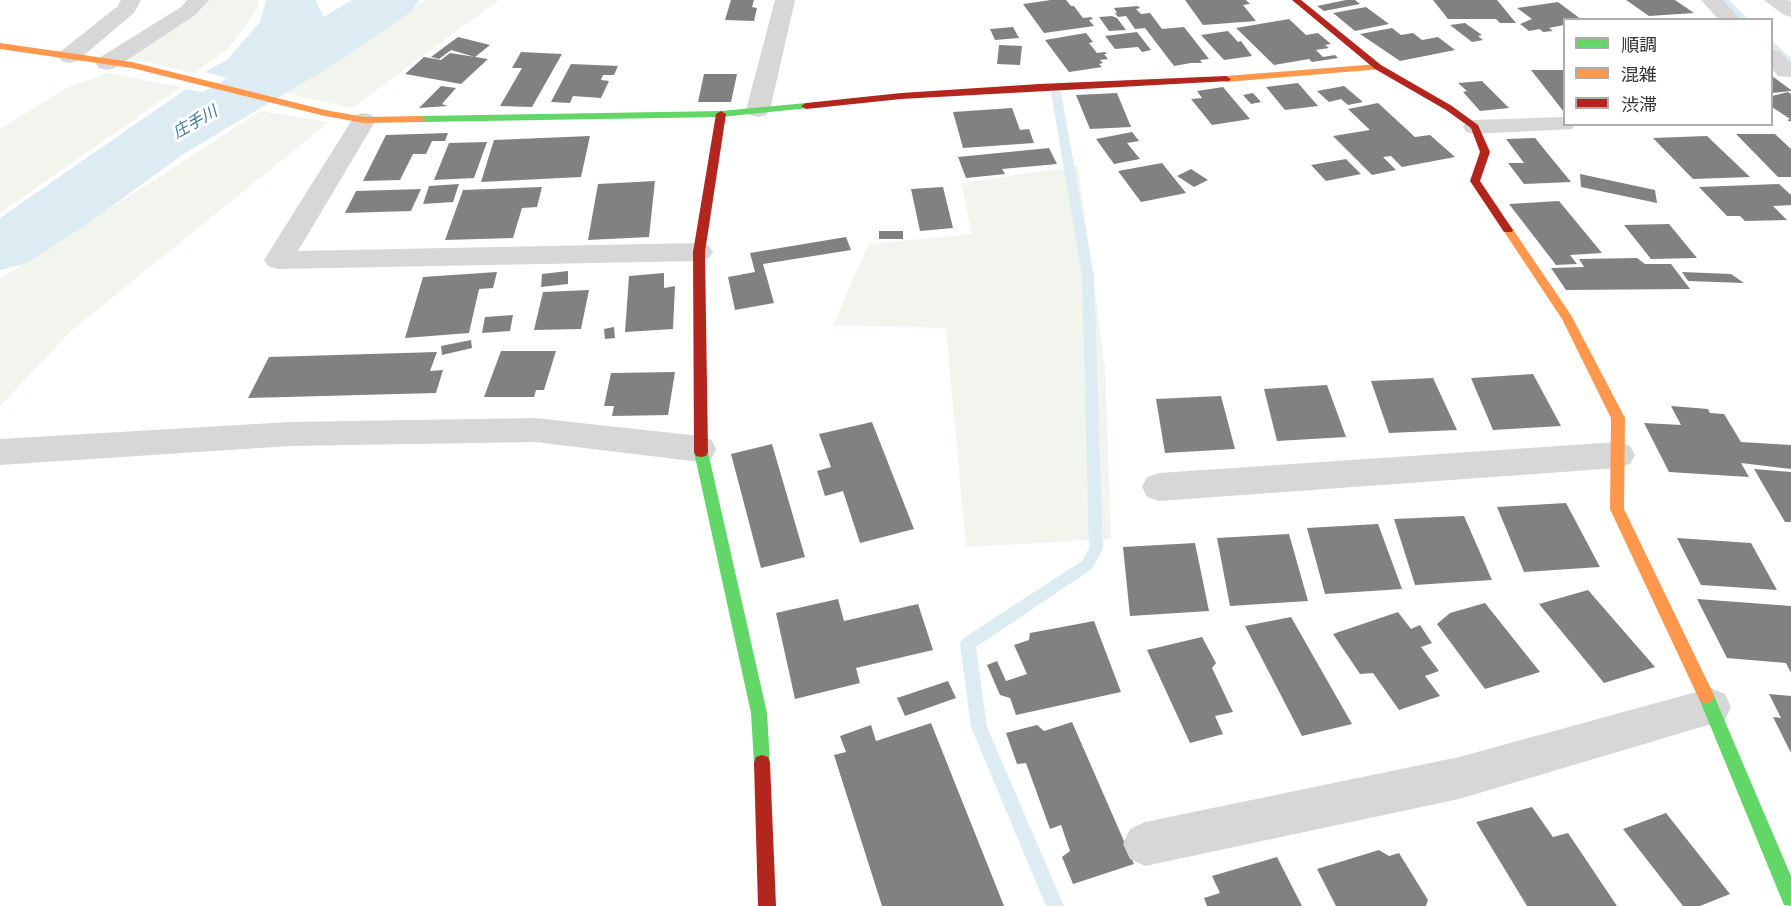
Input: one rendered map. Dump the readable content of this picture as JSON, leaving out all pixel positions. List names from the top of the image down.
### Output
{
  "water": ["庄手川"],
  "legend": ["順調", "混雑", "渋滞"]
}
